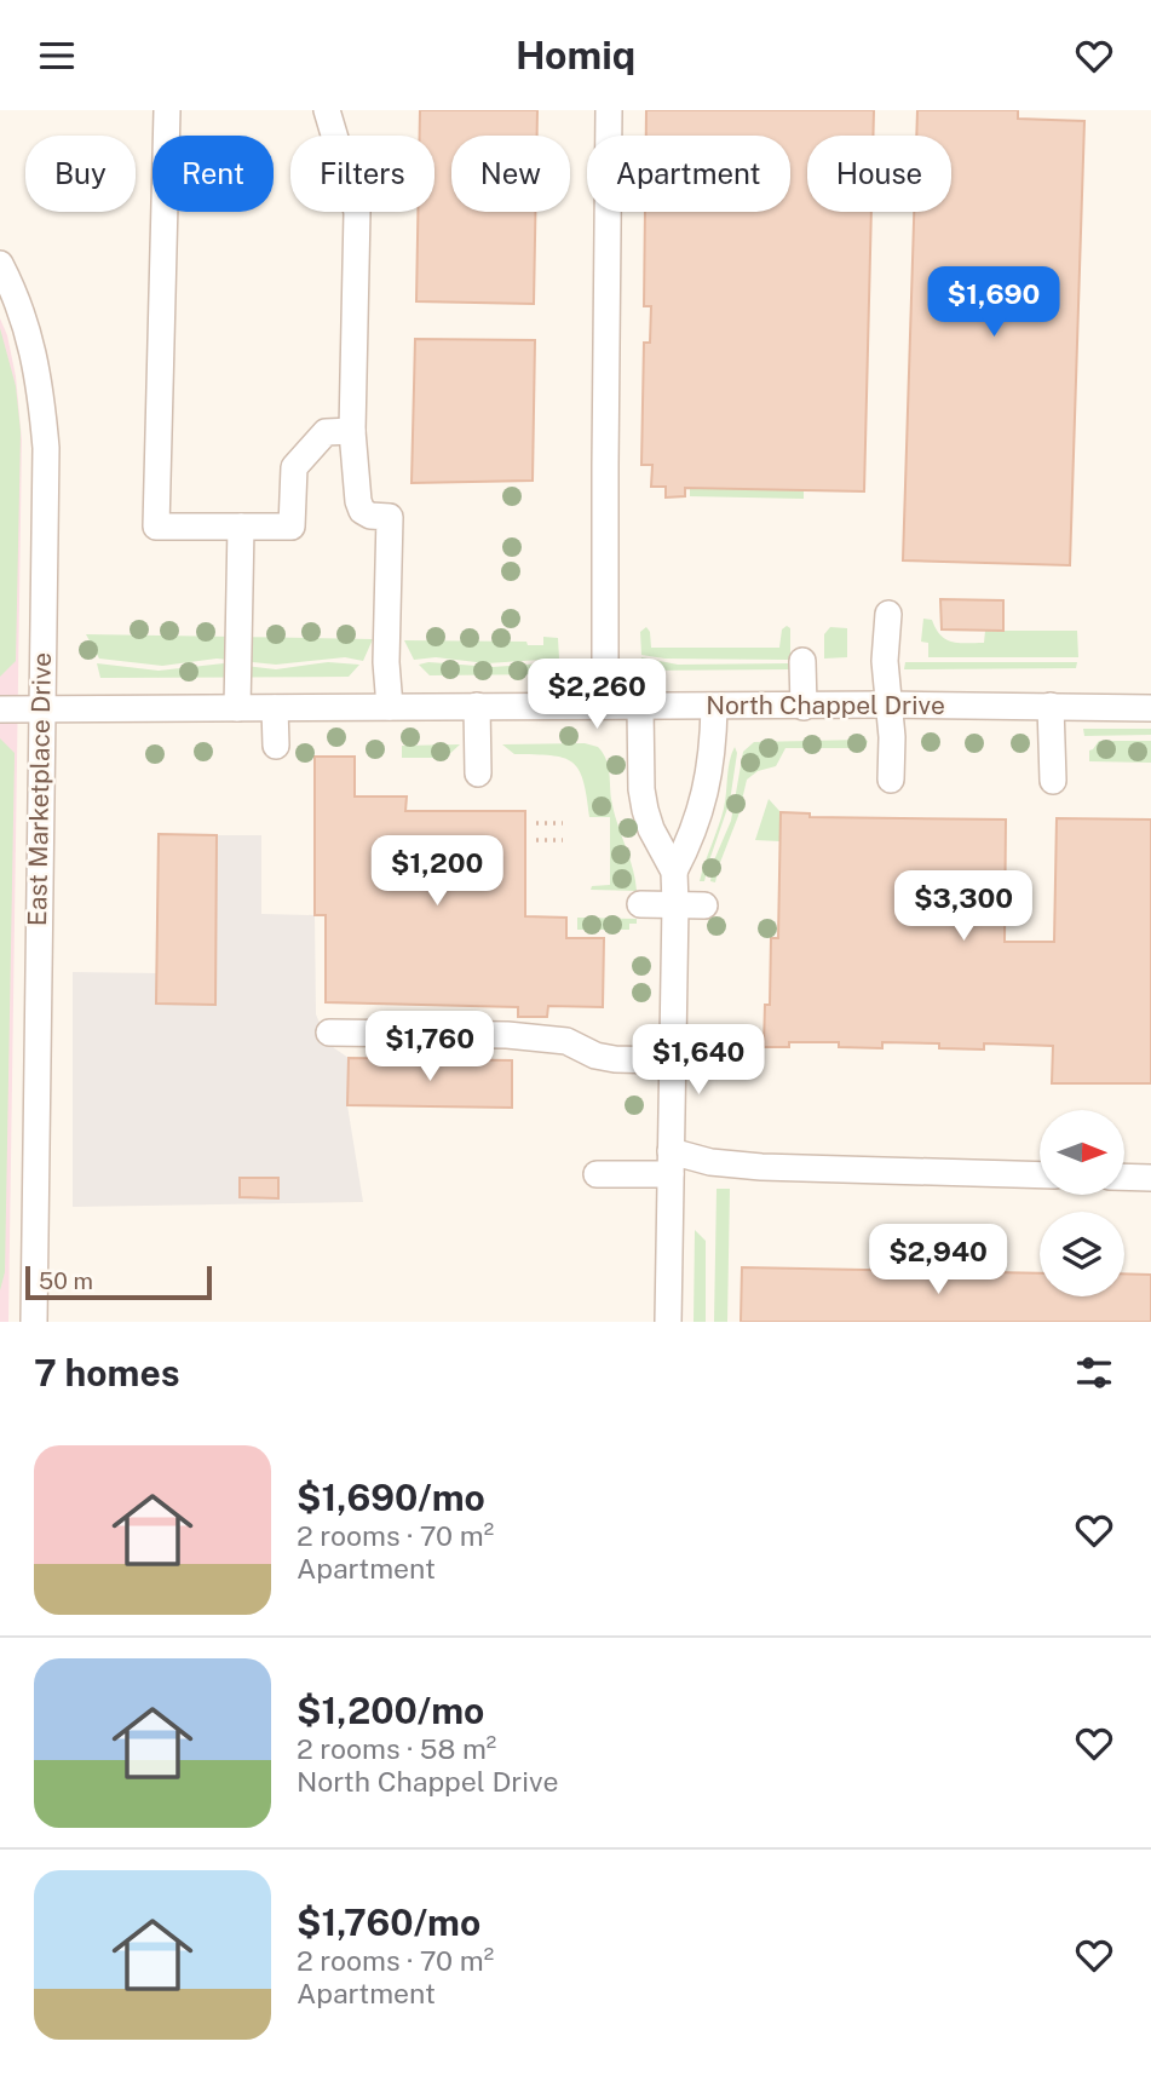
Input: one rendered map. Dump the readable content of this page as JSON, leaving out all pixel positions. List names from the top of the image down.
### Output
{
  "streets": {
    "street": ["North Chappel Drive", "East Marketplace Drive"]
  },
  "crossings": [
    ["North Chappel Drive", "East Marketplace Drive"]
  ],
  "scale_bar": "50 m",
  "north": "right",
  "page": {
    "header": "Homiq",
    "chip": [
      "Buy",
      "Rent",
      "Filters",
      "New",
      "Apartment",
      "House"
    ],
    "price": [
      "$1,690",
      "$2,260",
      "$1,200",
      "$3,300",
      "$1,760",
      "$1,640",
      "$2,940"
    ],
    "scale": "50 m",
    "heading": "7 homes",
    "list": [
      {
        "name": "$1,690/mo",
        "note": "2 rooms · 70 m² · Apartment"
      },
      {
        "name": "$1,200/mo",
        "note": "2 rooms · 58 m² · North Chappel Drive"
      },
      {
        "name": "$1,760/mo",
        "note": "2 rooms · 70 m² · Apartment"
      }
    ]
  }
}
